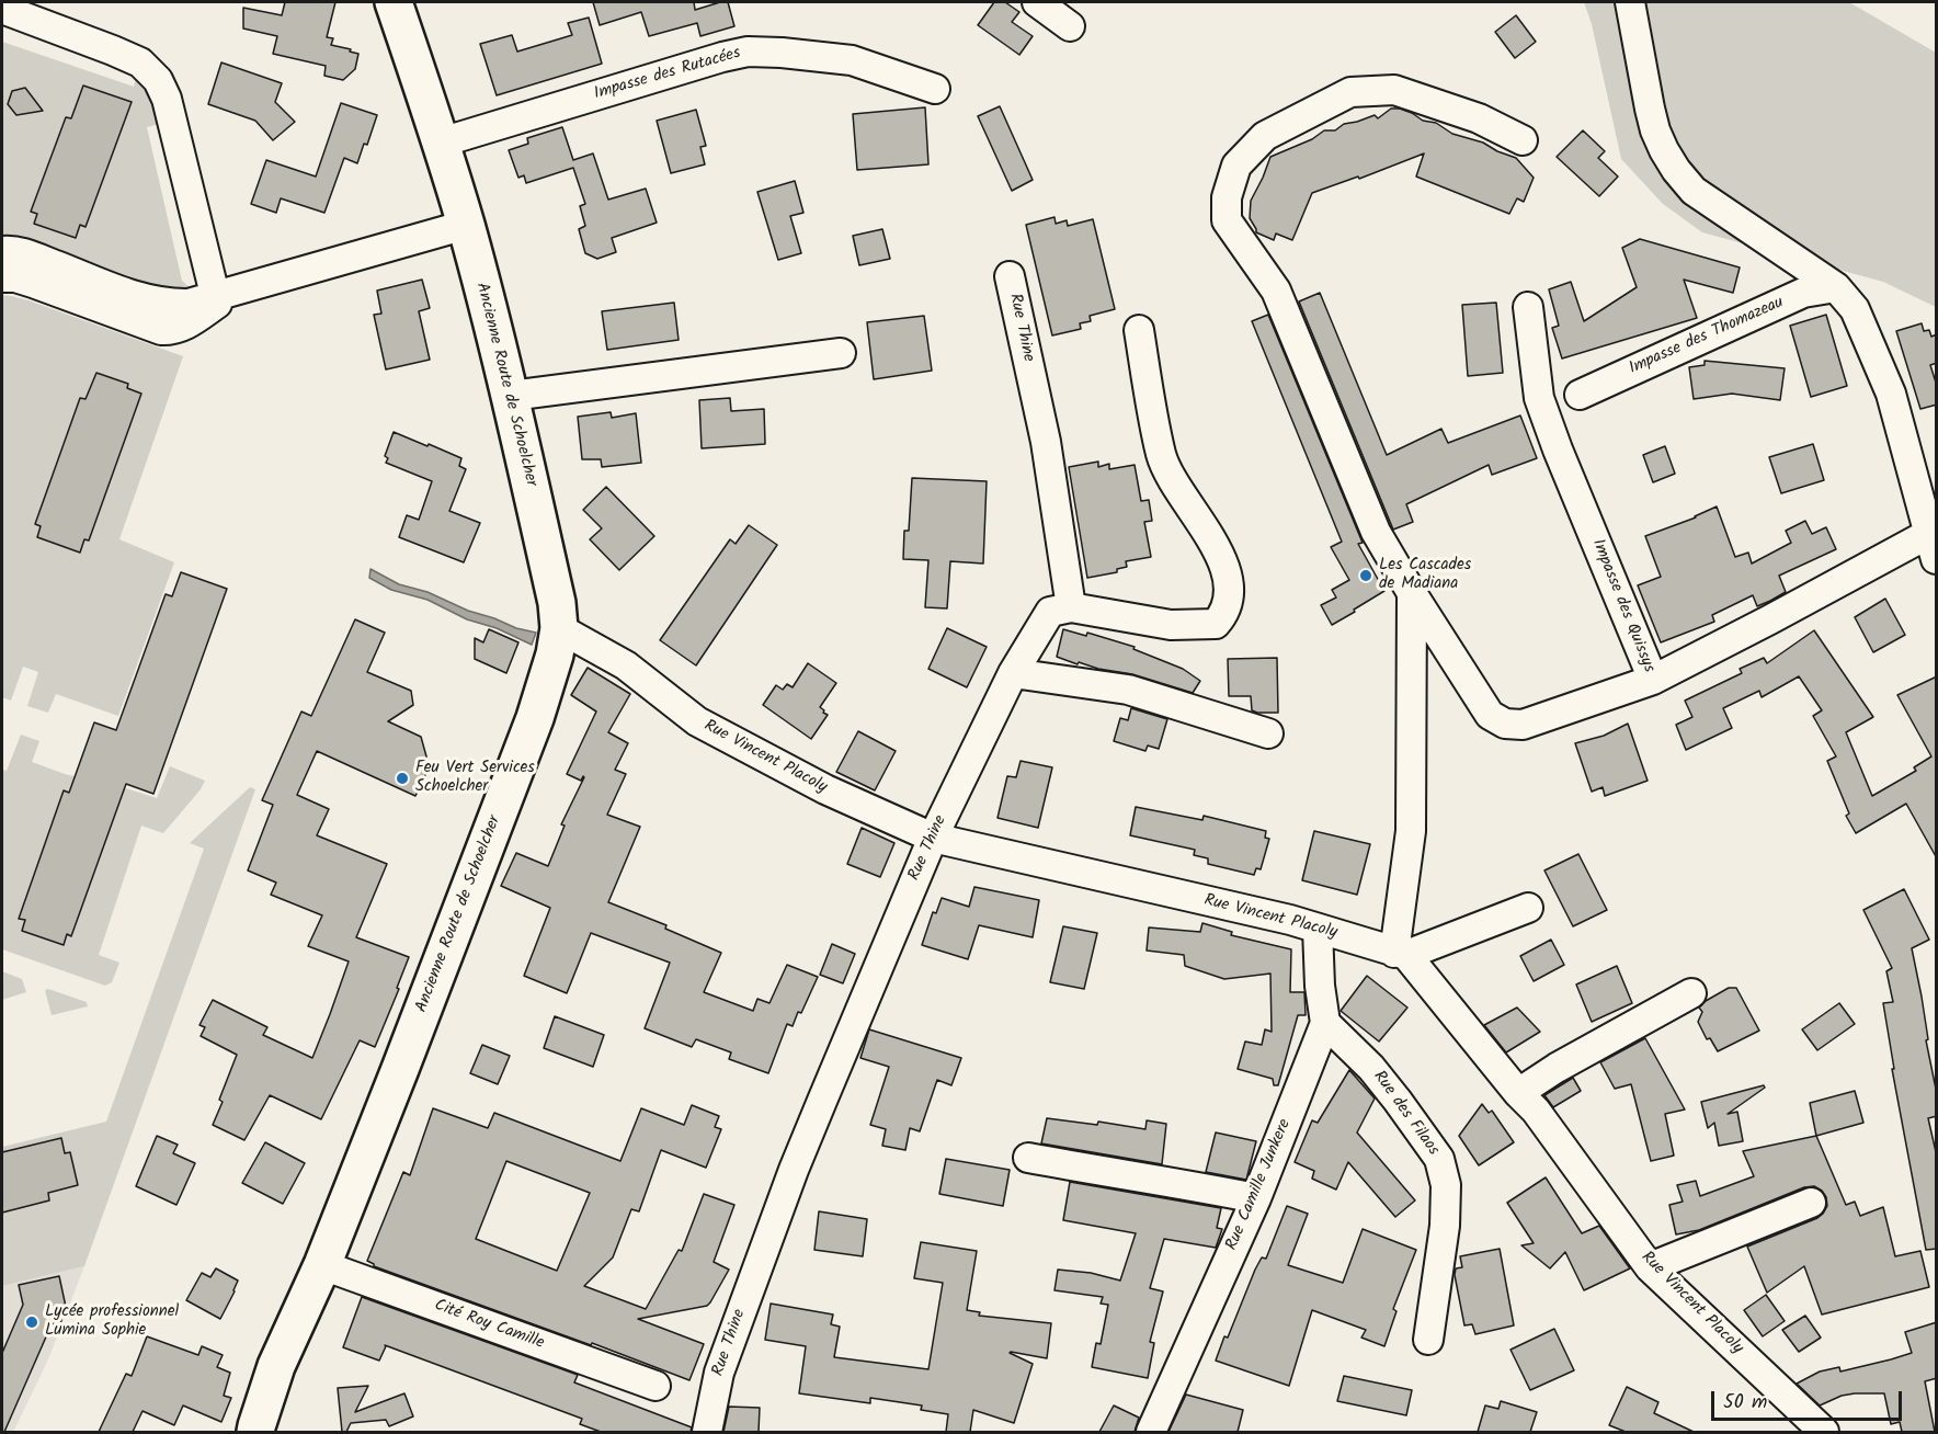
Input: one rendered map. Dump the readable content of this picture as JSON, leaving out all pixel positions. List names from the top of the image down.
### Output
{
  "streets": {
    "main road": ["Ancienne Route de Schoelcher"],
    "street": [
      "Impasse des Rutacées",
      "Rue Thine",
      "Impasse des Thomazeau",
      "Impasse des Quissys",
      "Rue Vincent Placoly",
      "Rue des Filaos",
      "Rue Camille Junkere",
      "Cité Roy Camille"
    ]
  },
  "crossings": [
    ["Impasse des Rutacées", "Ancienne Route de Schoelcher"],
    ["Rue Thine", "Rue Vincent Placoly"],
    ["Ancienne Route de Schoelcher", "Rue Vincent Placoly"],
    ["Ancienne Route de Schoelcher", "Cité Roy Camille"],
    ["Rue Vincent Placoly", "Rue Camille Junkere"],
    ["Rue des Filaos", "Rue Camille Junkere"]
  ],
  "places": ["Les Cascades de Madiana", "Feu Vert Services Schoelcher", "Lycée professionnel Lumina Sophie"],
  "scale_bar": "50 m"
}
